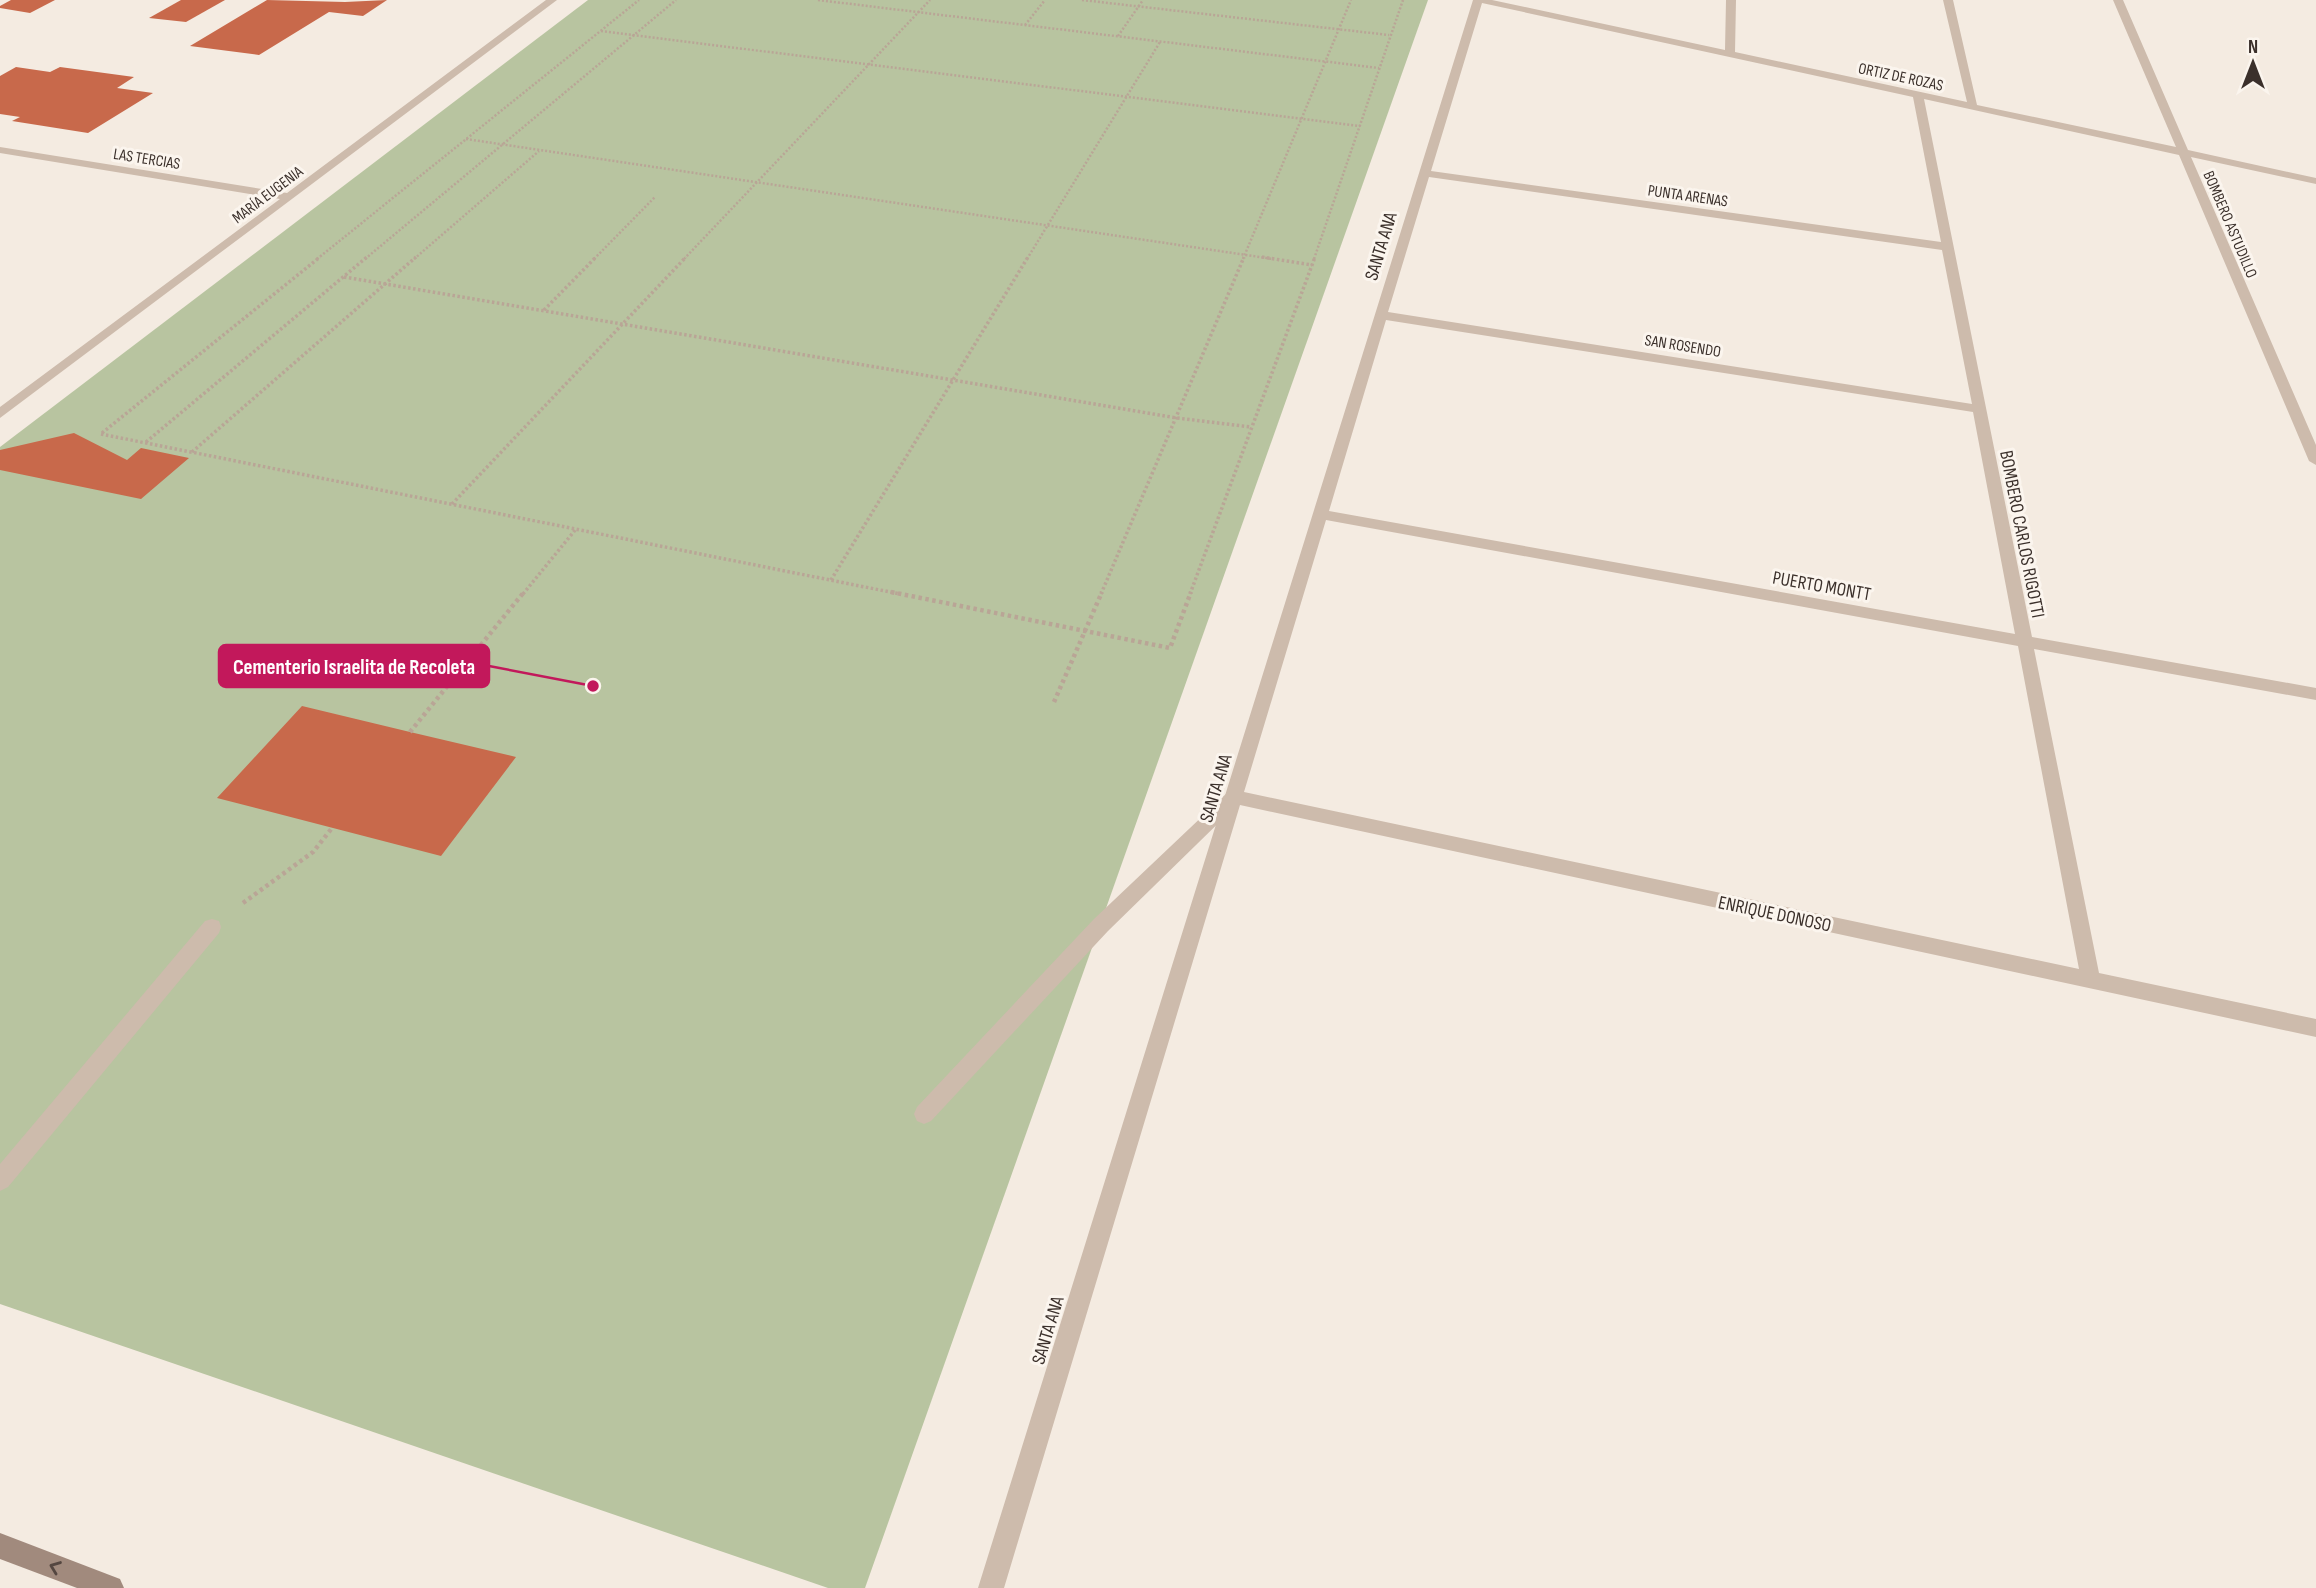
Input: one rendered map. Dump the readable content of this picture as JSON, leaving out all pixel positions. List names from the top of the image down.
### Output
{
  "streets": {
    "street": [
      "ORTIZ DE ROZAS",
      "LAS TERCIAS",
      "MARÍA EUGENIA",
      "PUNTA ARENAS",
      "BOMBERO ASTUDILLO",
      "SANTA ANA",
      "SAN ROSENDO",
      "BOMBERO CARLOS RIGOTTI",
      "PUERTO MONTT",
      "ENRIQUE DONOSO"
    ]
  },
  "crossings": [
    ["ORTIZ DE ROZAS", "BOMBERO ASTUDILLO"],
    ["ORTIZ DE ROZAS", "SANTA ANA"],
    ["ORTIZ DE ROZAS", "BOMBERO CARLOS RIGOTTI"],
    ["LAS TERCIAS", "MARÍA EUGENIA"],
    ["PUNTA ARENAS", "SANTA ANA"],
    ["PUNTA ARENAS", "BOMBERO CARLOS RIGOTTI"],
    ["SANTA ANA", "SAN ROSENDO"],
    ["SANTA ANA", "PUERTO MONTT"],
    ["SANTA ANA", "ENRIQUE DONOSO"],
    ["SAN ROSENDO", "BOMBERO CARLOS RIGOTTI"],
    ["BOMBERO CARLOS RIGOTTI", "PUERTO MONTT"],
    ["BOMBERO CARLOS RIGOTTI", "ENRIQUE DONOSO"]
  ],
  "places": ["Cementerio Israelita de Recoleta"],
  "north": "top"
}
